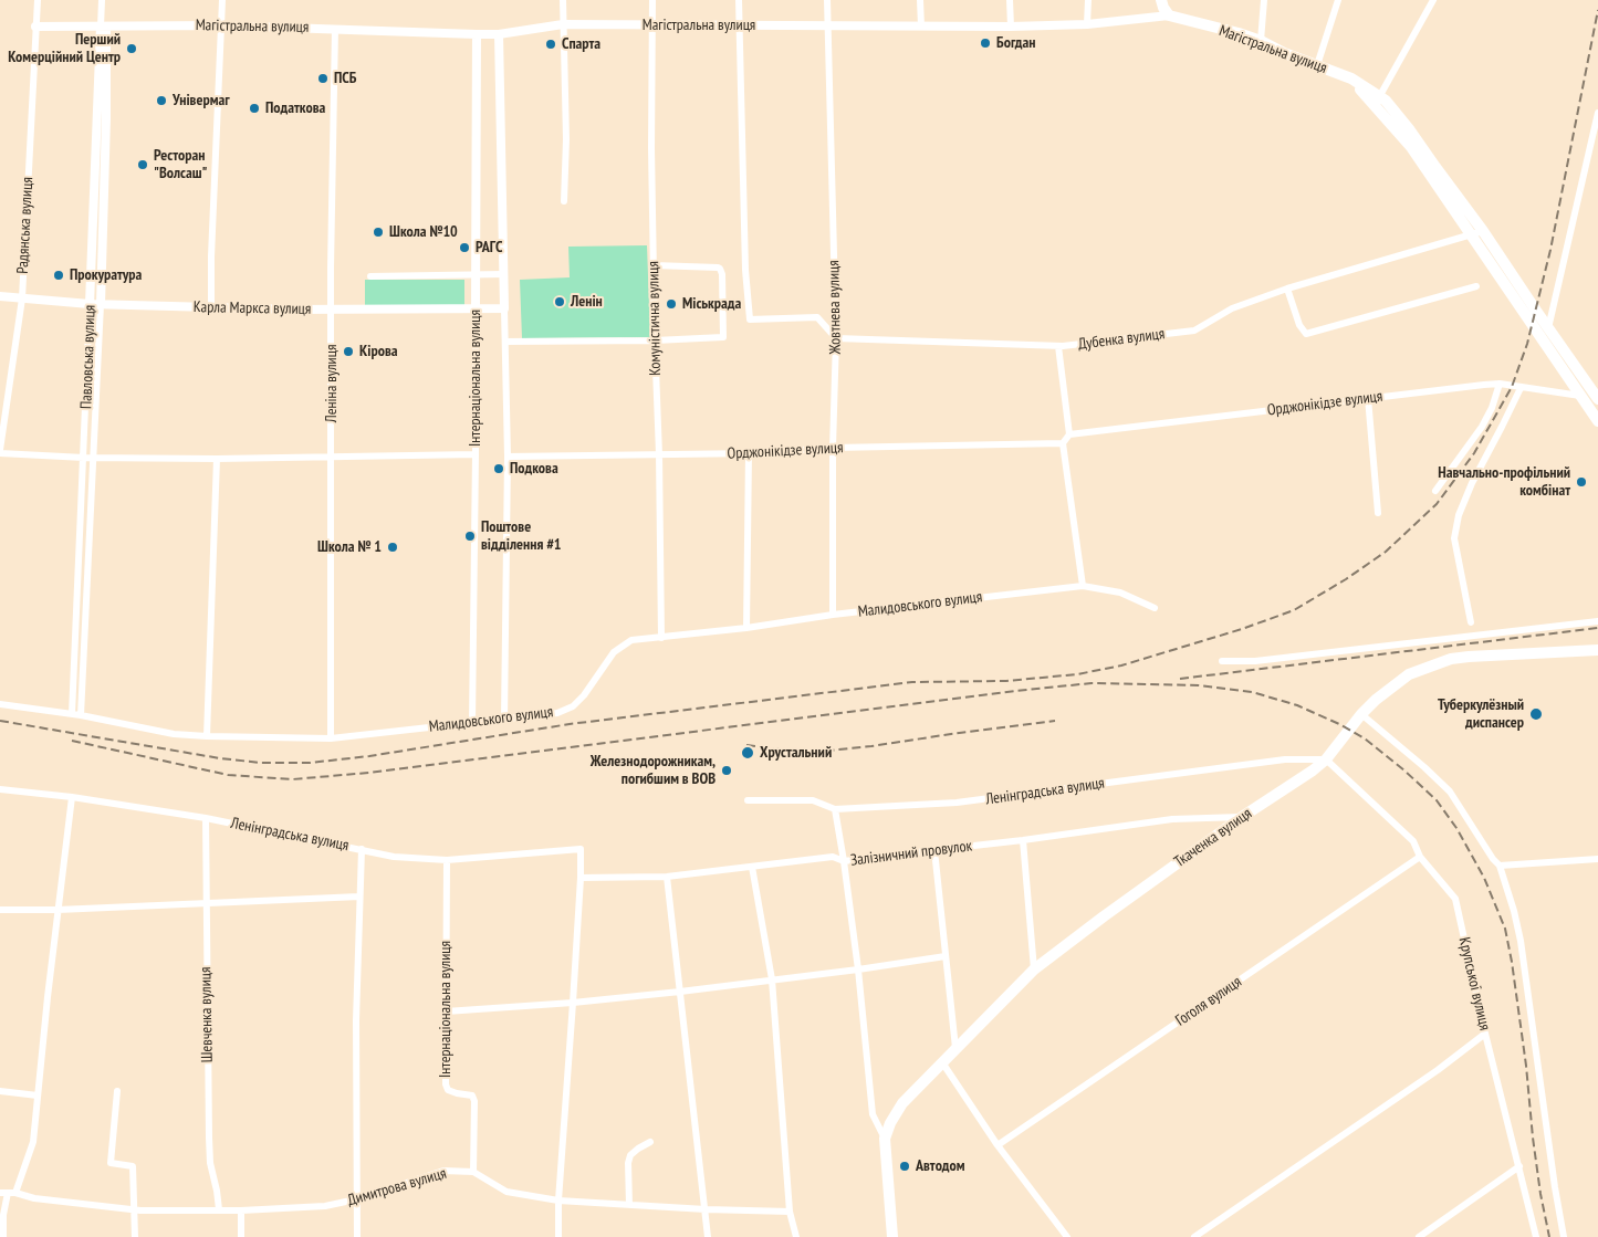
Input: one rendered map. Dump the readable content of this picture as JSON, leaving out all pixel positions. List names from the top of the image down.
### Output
{
  "streets": {
    "main road": ["Магістральна вулиця", "Ткаченка вулиця"],
    "street": [
      "Радянська вулиця",
      "Жовтнева вулиця",
      "Карла Маркса вулиця",
      "Комуністична вулиця",
      "Дубенка вулиця",
      "Павловська вулиця",
      "Інтернаціональна вулиця",
      "Леніна вулиця",
      "Орджонікідзе вулиця",
      "Малидовського вулиця",
      "Ленінградська вулиця",
      "Залізничний провулок",
      "Крупської вулиця",
      "Гоголя вулиця",
      "Шевченка вулиця",
      "Димитрова вулиця"
    ]
  },
  "crossings": [
    ["Магістральна вулиця", "Радянська вулиця"],
    ["Магістральна вулиця", "Жовтнева вулиця"],
    ["Магістральна вулиця", "Комуністична вулиця"],
    ["Магістральна вулиця", "Дубенка вулиця"],
    ["Магістральна вулиця", "Павловська вулиця"],
    ["Магістральна вулиця", "Інтернаціональна вулиця"],
    ["Магістральна вулиця", "Леніна вулиця"],
    ["Магістральна вулиця", "Орджонікідзе вулиця"],
    ["Радянська вулиця", "Карла Маркса вулиця"],
    ["Жовтнева вулиця", "Дубенка вулиця"],
    ["Жовтнева вулиця", "Орджонікідзе вулиця"],
    ["Жовтнева вулиця", "Малидовського вулиця"],
    ["Карла Маркса вулиця", "Павловська вулиця"],
    ["Карла Маркса вулиця", "Інтернаціональна вулиця"],
    ["Карла Маркса вулиця", "Леніна вулиця"],
    ["Комуністична вулиця", "Орджонікідзе вулиця"],
    ["Комуністична вулиця", "Малидовського вулиця"],
    ["Павловська вулиця", "Малидовського вулиця"],
    ["Інтернаціональна вулиця", "Орджонікідзе вулиця"],
    ["Інтернаціональна вулиця", "Малидовського вулиця"],
    ["Інтернаціональна вулиця", "Ленінградська вулиця"],
    ["Інтернаціональна вулиця", "Димитрова вулиця"],
    ["Леніна вулиця", "Малидовського вулиця"],
    ["Ленінградська вулиця", "Ткаченка вулиця"],
    ["Ленінградська вулиця", "Залізничний провулок"],
    ["Ленінградська вулиця", "Крупської вулиця"],
    ["Ленінградська вулиця", "Шевченка вулиця"],
    ["Ткаченка вулиця", "Залізничний провулок"],
    ["Ткаченка вулиця", "Крупської вулиця"],
    ["Крупської вулиця", "Гоголя вулиця"],
    ["Шевченка вулиця", "Димитрова вулиця"]
  ],
  "places": [
    "Богдан",
    "Спарта",
    "Перший Комерційний Центр",
    "ПСБ",
    "Універмаг",
    "Податкова",
    "Ресторан \"Волсаш\"",
    "Школа №10",
    "РАГС",
    "Прокуратура",
    "Ленін",
    "Міськрада",
    "Кірова",
    "Подкова",
    "Навчально-профільний комбінат",
    "Поштове відділення #1",
    "Школа № 1",
    "Туберкулёзный диспансер",
    "Хрустальний",
    "Железнодорожникам, погибшим в ВОВ",
    "Автодом"
  ]
}
